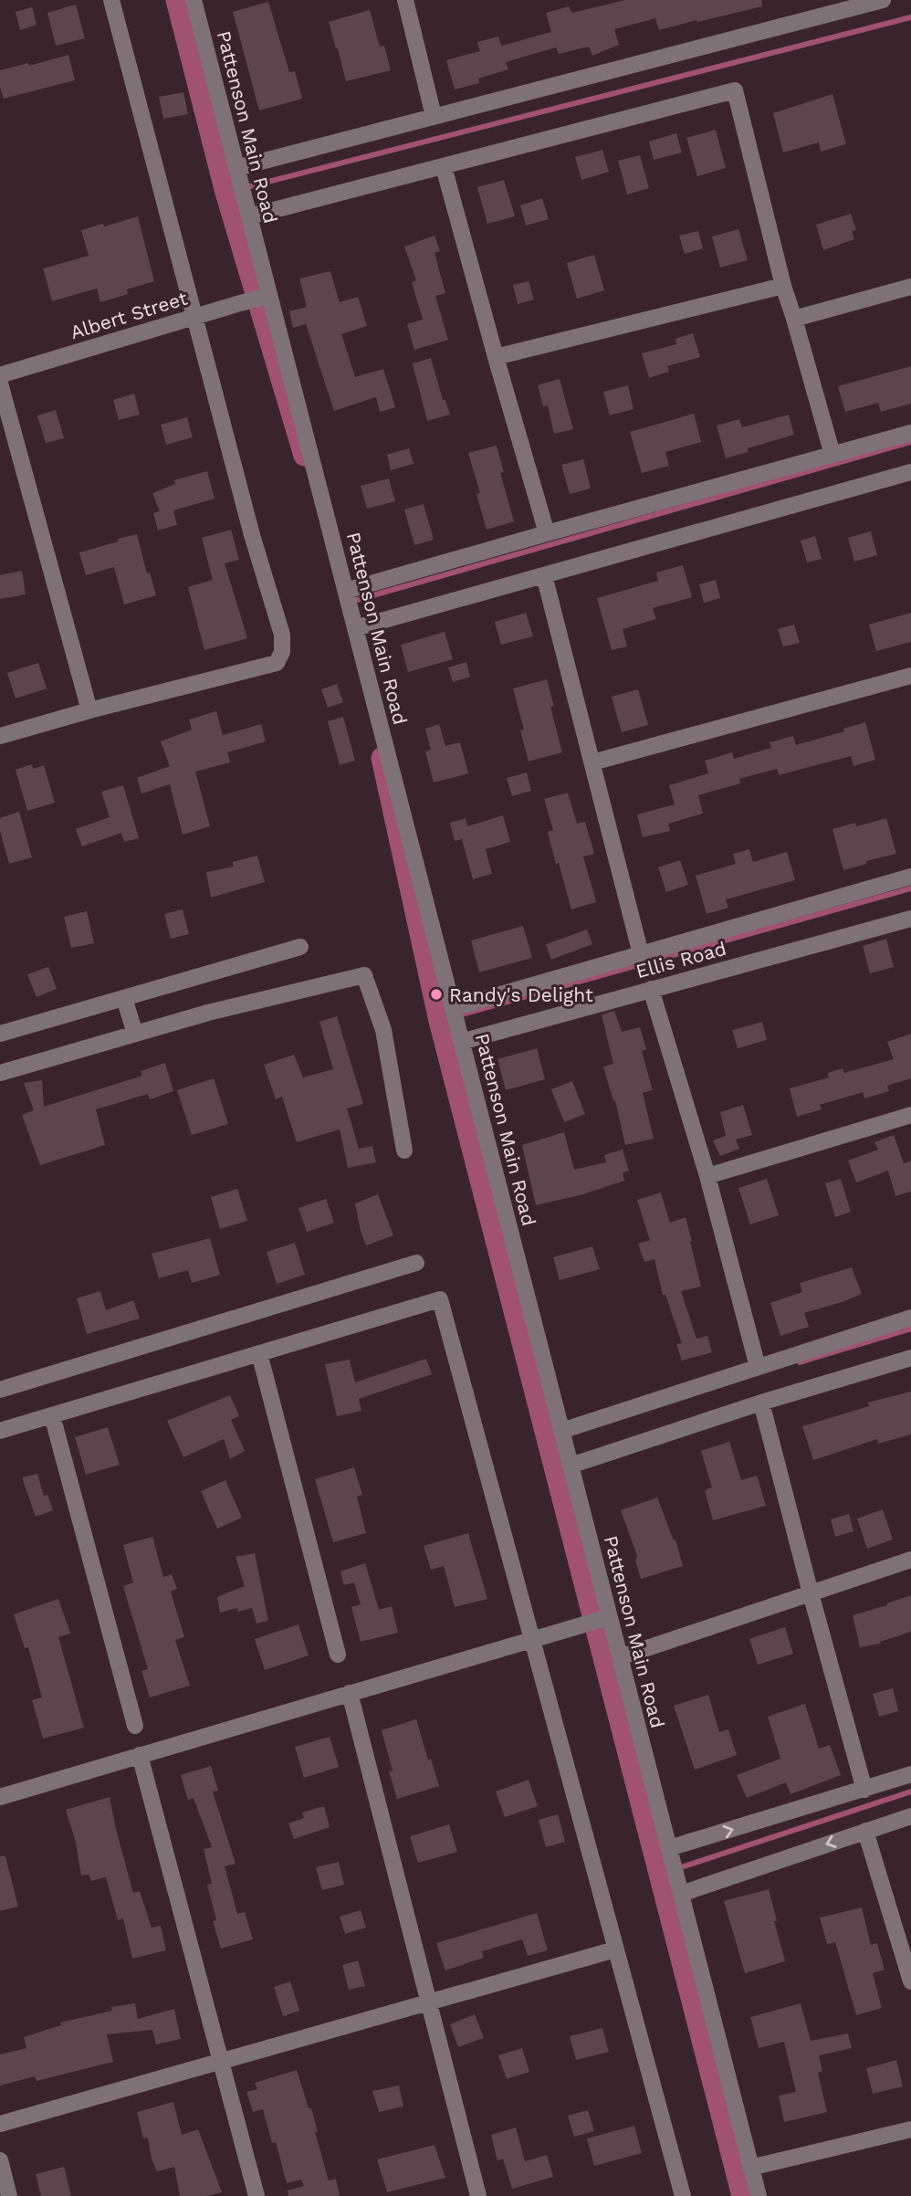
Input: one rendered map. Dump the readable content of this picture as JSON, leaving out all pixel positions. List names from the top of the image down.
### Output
{
  "streets": {
    "street": ["Pattenson Main Road", "Albert Street", "Ellis Road"]
  },
  "crossings": [
    ["Pattenson Main Road", "Albert Street"],
    ["Pattenson Main Road", "Ellis Road"]
  ],
  "places": ["Randy's Delight"]
}
